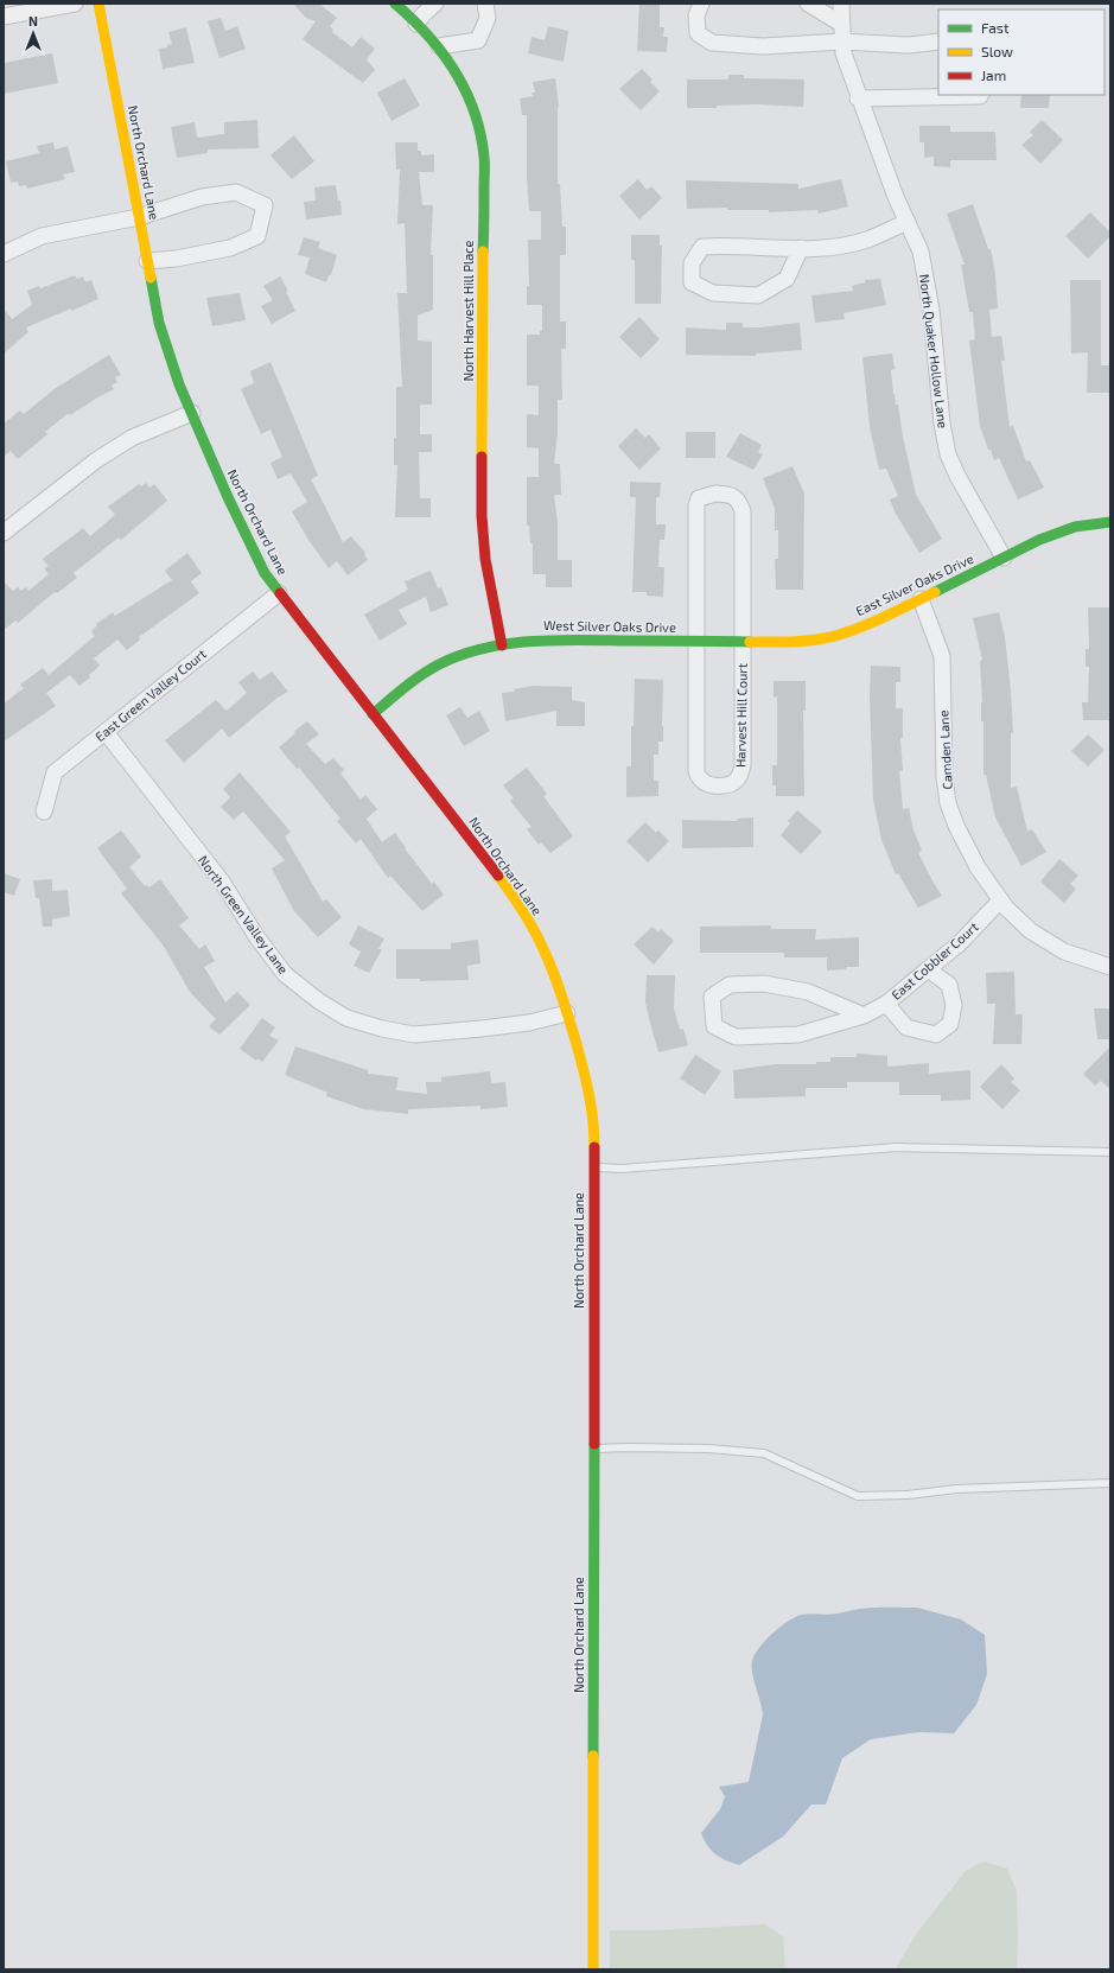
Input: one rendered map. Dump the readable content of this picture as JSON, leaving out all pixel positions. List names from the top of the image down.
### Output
{
  "streets": {
    "street": [
      "North Orchard Lane",
      "North Harvest Hill Place",
      "North Quaker Hollow Lane",
      "East Silver Oaks Drive",
      "West Silver Oaks Drive",
      "East Green Valley Court",
      "Harvest Hill Court",
      "Camden Lane",
      "North Green Valley Lane",
      "East Cobbler Court"
    ]
  },
  "crossings": [
    ["North Orchard Lane", "West Silver Oaks Drive"],
    ["North Orchard Lane", "East Green Valley Court"],
    ["North Orchard Lane", "North Green Valley Lane"],
    ["North Harvest Hill Place", "West Silver Oaks Drive"],
    ["North Quaker Hollow Lane", "East Silver Oaks Drive"],
    ["East Silver Oaks Drive", "West Silver Oaks Drive"],
    ["East Silver Oaks Drive", "Harvest Hill Court"],
    ["East Silver Oaks Drive", "Camden Lane"],
    ["West Silver Oaks Drive", "Harvest Hill Court"],
    ["East Green Valley Court", "North Green Valley Lane"],
    ["Camden Lane", "East Cobbler Court"]
  ],
  "legend": ["Fast", "Slow", "Jam"],
  "north": "top"
}
